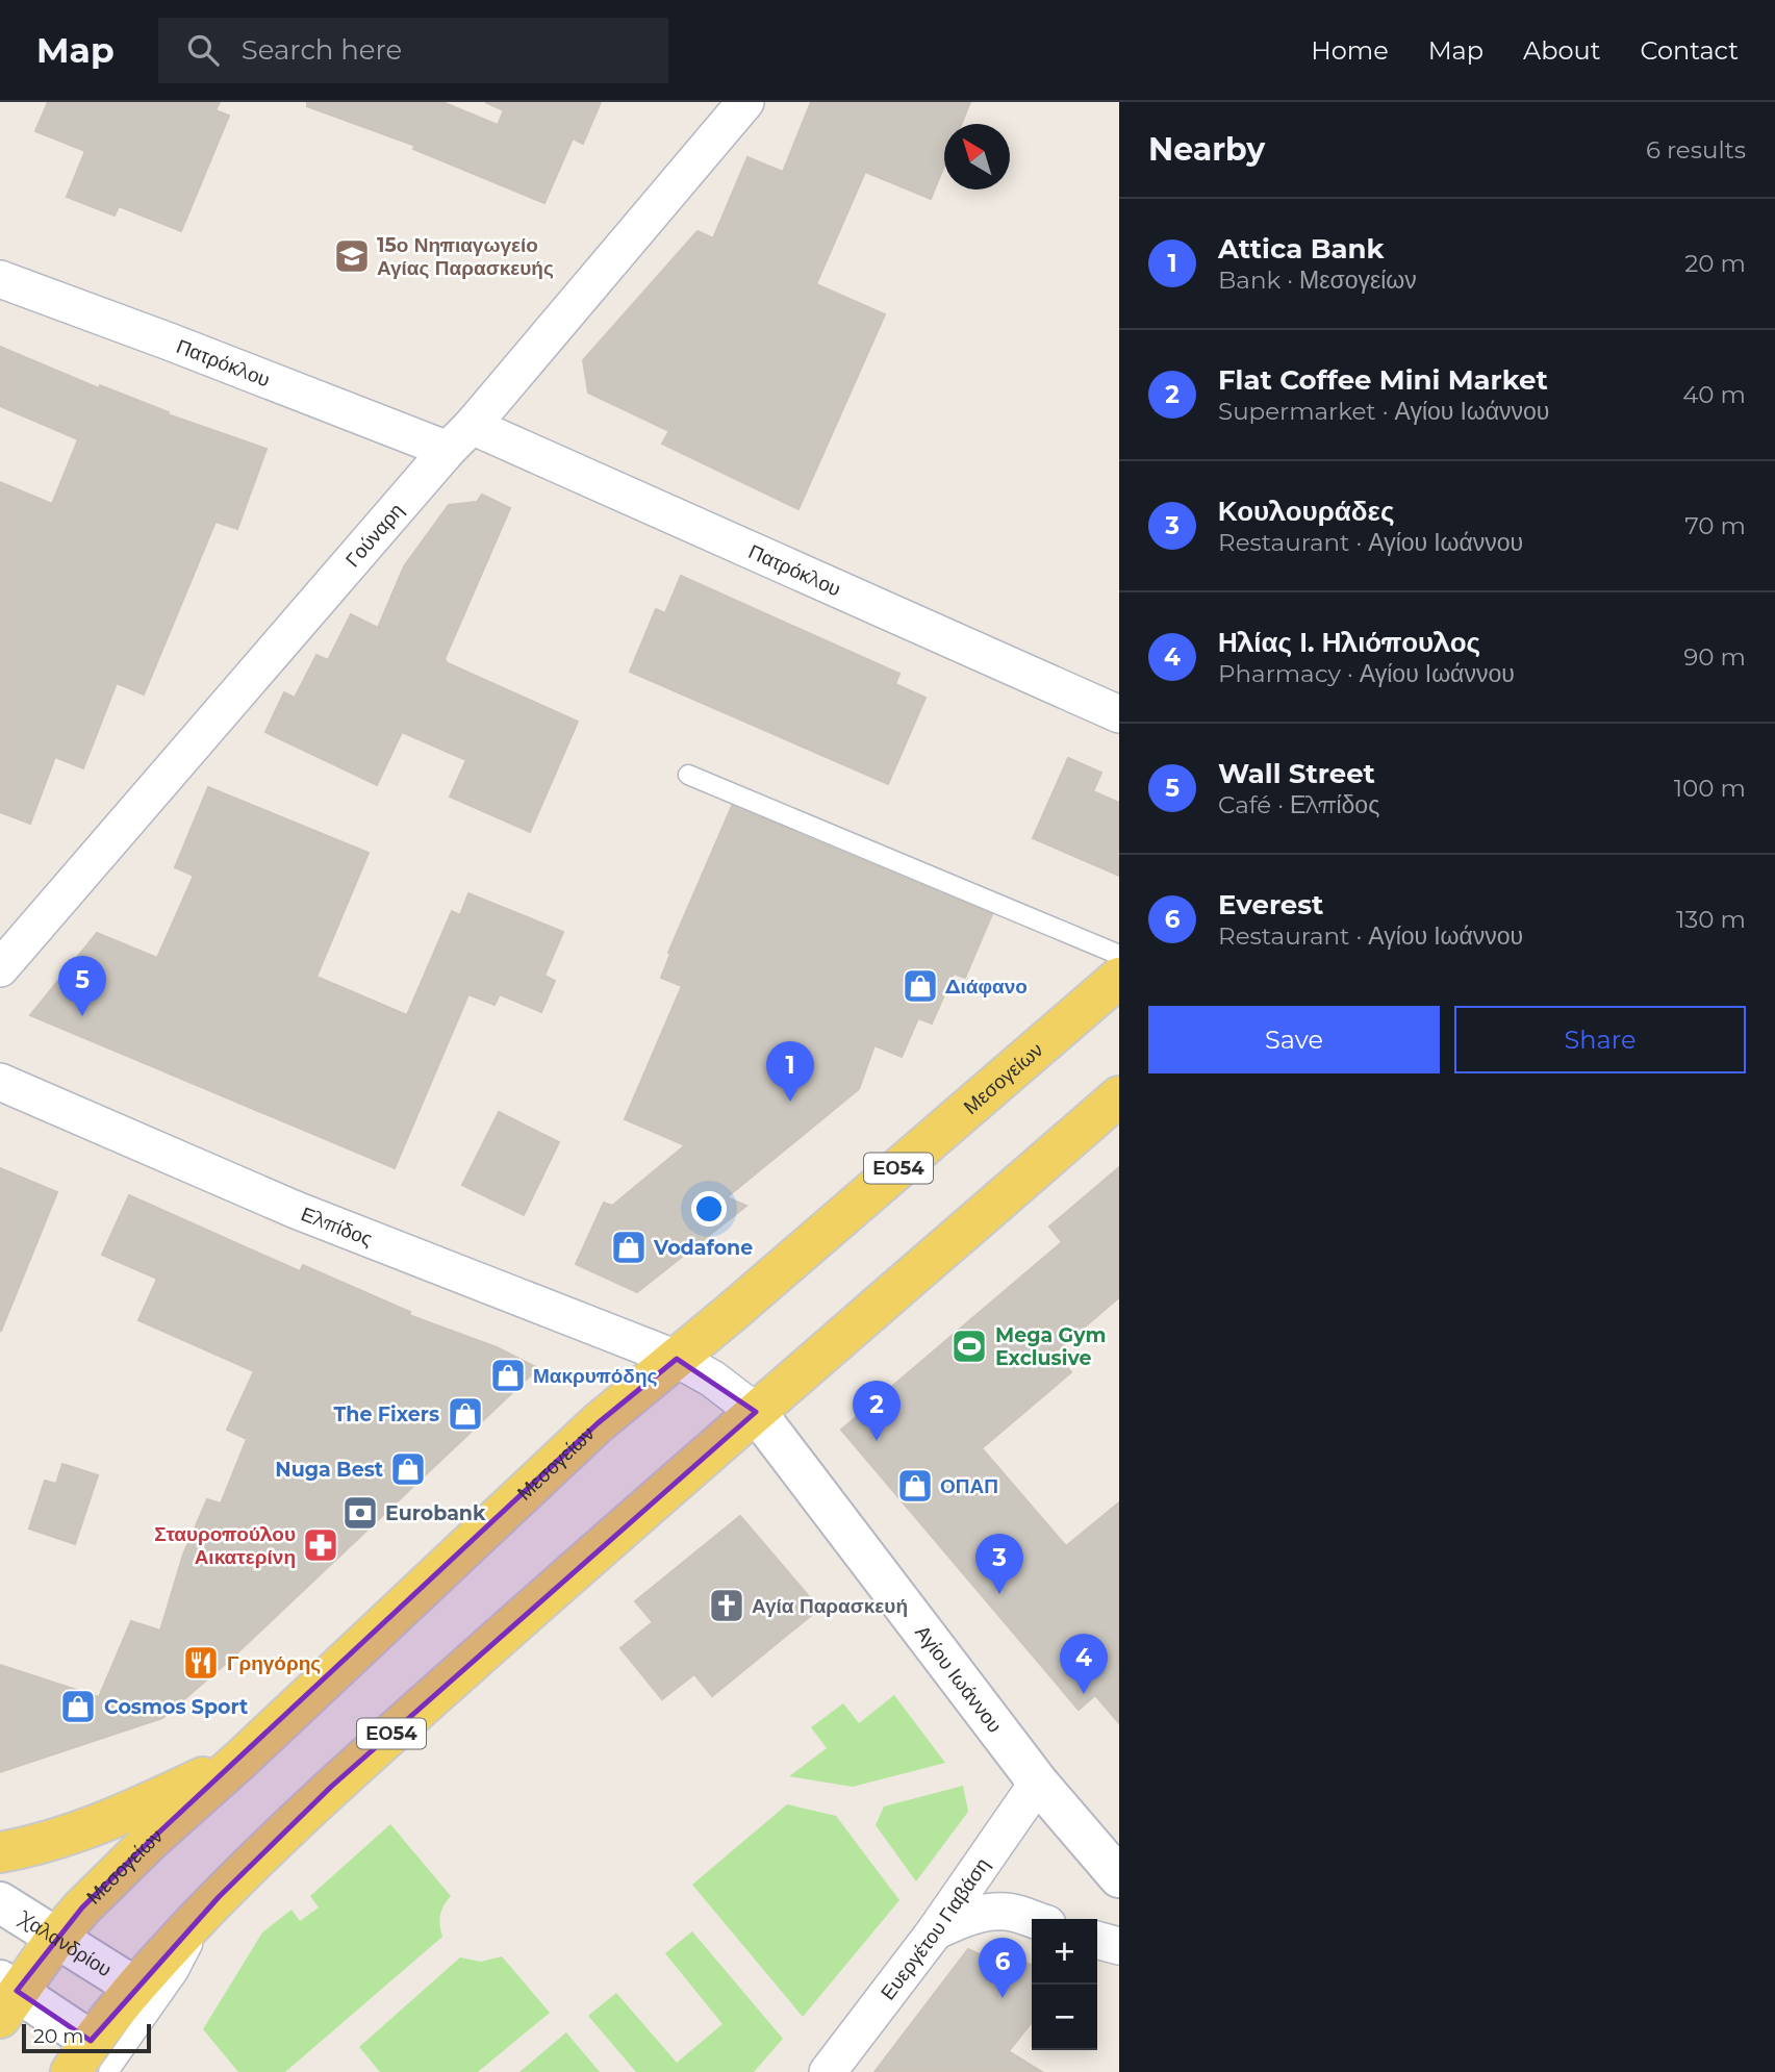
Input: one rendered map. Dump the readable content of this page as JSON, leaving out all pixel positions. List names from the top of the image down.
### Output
{
  "streets": {
    "main road": ["Μεσογείων", "ΕΟ54"],
    "street": [
      "Πατρόκλου",
      "Γούναρη",
      "Ελπίδος",
      "Αγίου Ιωάννου",
      "Ευεργέτου Γιαβάση",
      "Χαλανδρίου"
    ]
  },
  "crossings": [
    ["Πατρόκλου", "Γούναρη"],
    ["Μεσογείων", "Ελπίδος"],
    ["Μεσογείων", "Αγίου Ιωάννου"],
    ["Μεσογείων", "Χαλανδρίου"],
    ["ΕΟ54", "Αγίου Ιωάννου"],
    ["ΕΟ54", "Χαλανδρίου"],
    ["Ελπίδος", "Αγίου Ιωάννου"],
    ["Αγίου Ιωάννου", "Ευεργέτου Γιαβάση"]
  ],
  "places": {
    "school or university": ["15ο Νηπιαγωγείο Αγίας Παρασκευής"],
    "shop": [
      "Διάφανο",
      "Vodafone",
      "Μακρυπόδης",
      "The Fixers",
      "Nuga Best",
      "ΟΠΑΠ",
      "Cosmos Sport"
    ],
    "sports": ["Mega Gym Exclusive"],
    "bank": ["Eurobank"],
    "pharmacy": ["Σταυροπούλου Αικατερίνη"],
    "church": ["Αγία Παρασκευή"],
    "restaurant": ["Γρηγόρης"]
  },
  "scale_bar": "20 m",
  "north": "top left",
  "page": {
    "header": "Map",
    "search": "Search here",
    "nav": [
      "Home",
      "Map",
      "About",
      "Contact"
    ],
    "heading": ["Nearby", "6 results"],
    "list": [
      {
        "mark": "1",
        "name": "Attica Bank",
        "note": "Bank · Μεσογείων",
        "value": "20 m"
      },
      {
        "mark": "2",
        "name": "Flat Coffee Mini Market",
        "note": "Supermarket · Αγίου Ιωάννου",
        "value": "40 m"
      },
      {
        "mark": "3",
        "name": "Κουλουράδες",
        "note": "Restaurant · Αγίου Ιωάννου",
        "value": "70 m"
      },
      {
        "mark": "4",
        "name": "Ηλίας Ι. Ηλιόπουλος",
        "note": "Pharmacy · Αγίου Ιωάννου",
        "value": "90 m"
      },
      {
        "mark": "5",
        "name": "Wall Street",
        "note": "Café · Ελπίδος",
        "value": "100 m"
      },
      {
        "mark": "6",
        "name": "Everest",
        "note": "Restaurant · Αγίου Ιωάννου",
        "value": "130 m"
      }
    ],
    "pins": [
      "5",
      "1",
      "2",
      "3",
      "4",
      "6"
    ],
    "buttons": ["Save", "Share"],
    "map_buttons": ["+", "−"],
    "scale": "20 m"
  }
}
